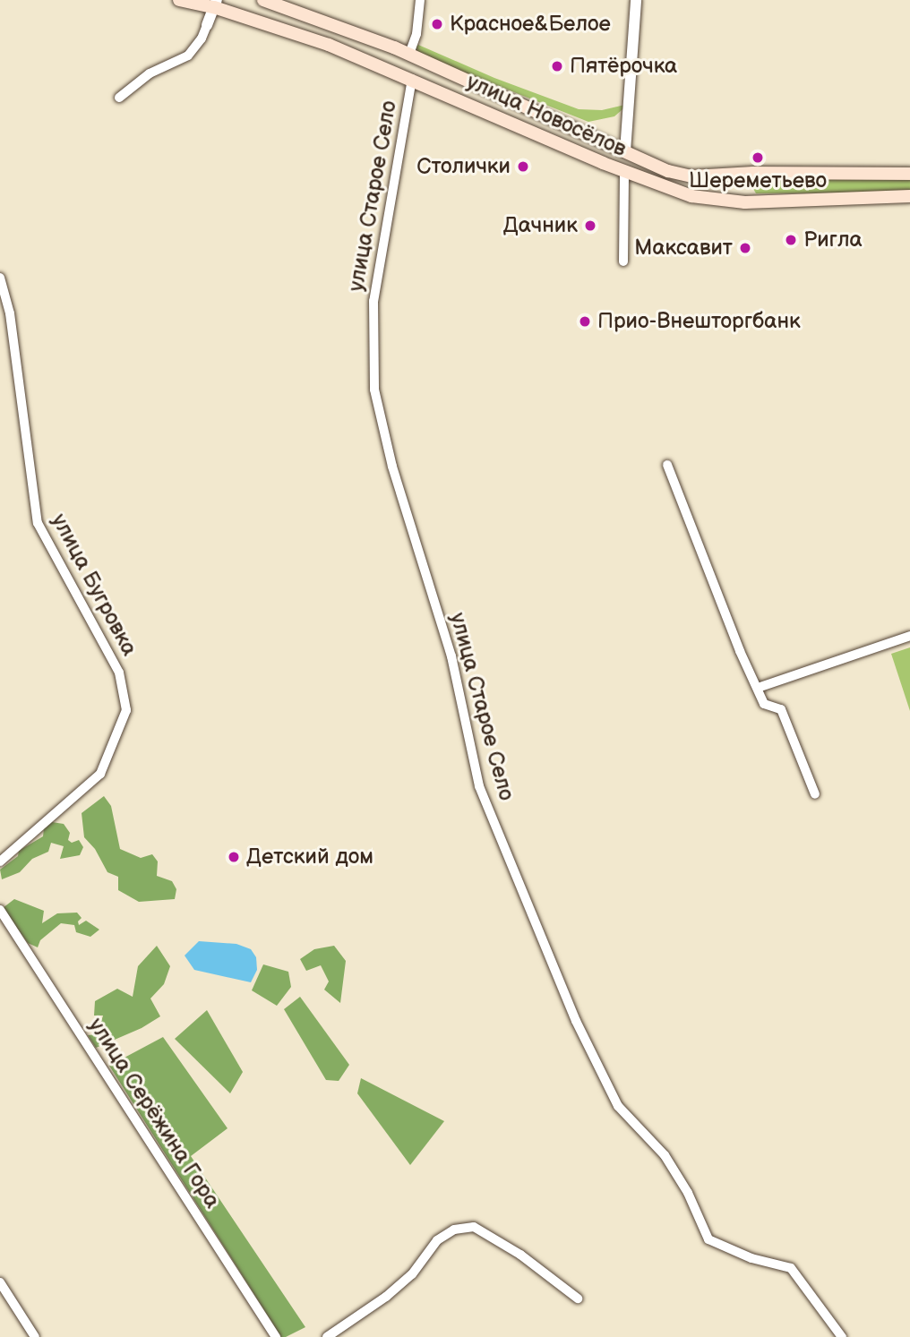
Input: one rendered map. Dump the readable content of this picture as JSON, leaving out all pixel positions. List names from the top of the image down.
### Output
{
  "streets": {
    "main road": ["улица Новосёлов"],
    "street": ["улица Старое Село", "улица Бугровка", "улица Серёжина Гора"]
  },
  "crossings": [
    ["улица Новосёлов", "улица Старое Село"]
  ],
  "places": [
    "Красное&Белое",
    "Пятёрочка",
    "Шереметьево",
    "Столички",
    "Дачник",
    "Ригла",
    "Максавит",
    "Прио-Внешторгбанк",
    "Детский дом"
  ]
}
